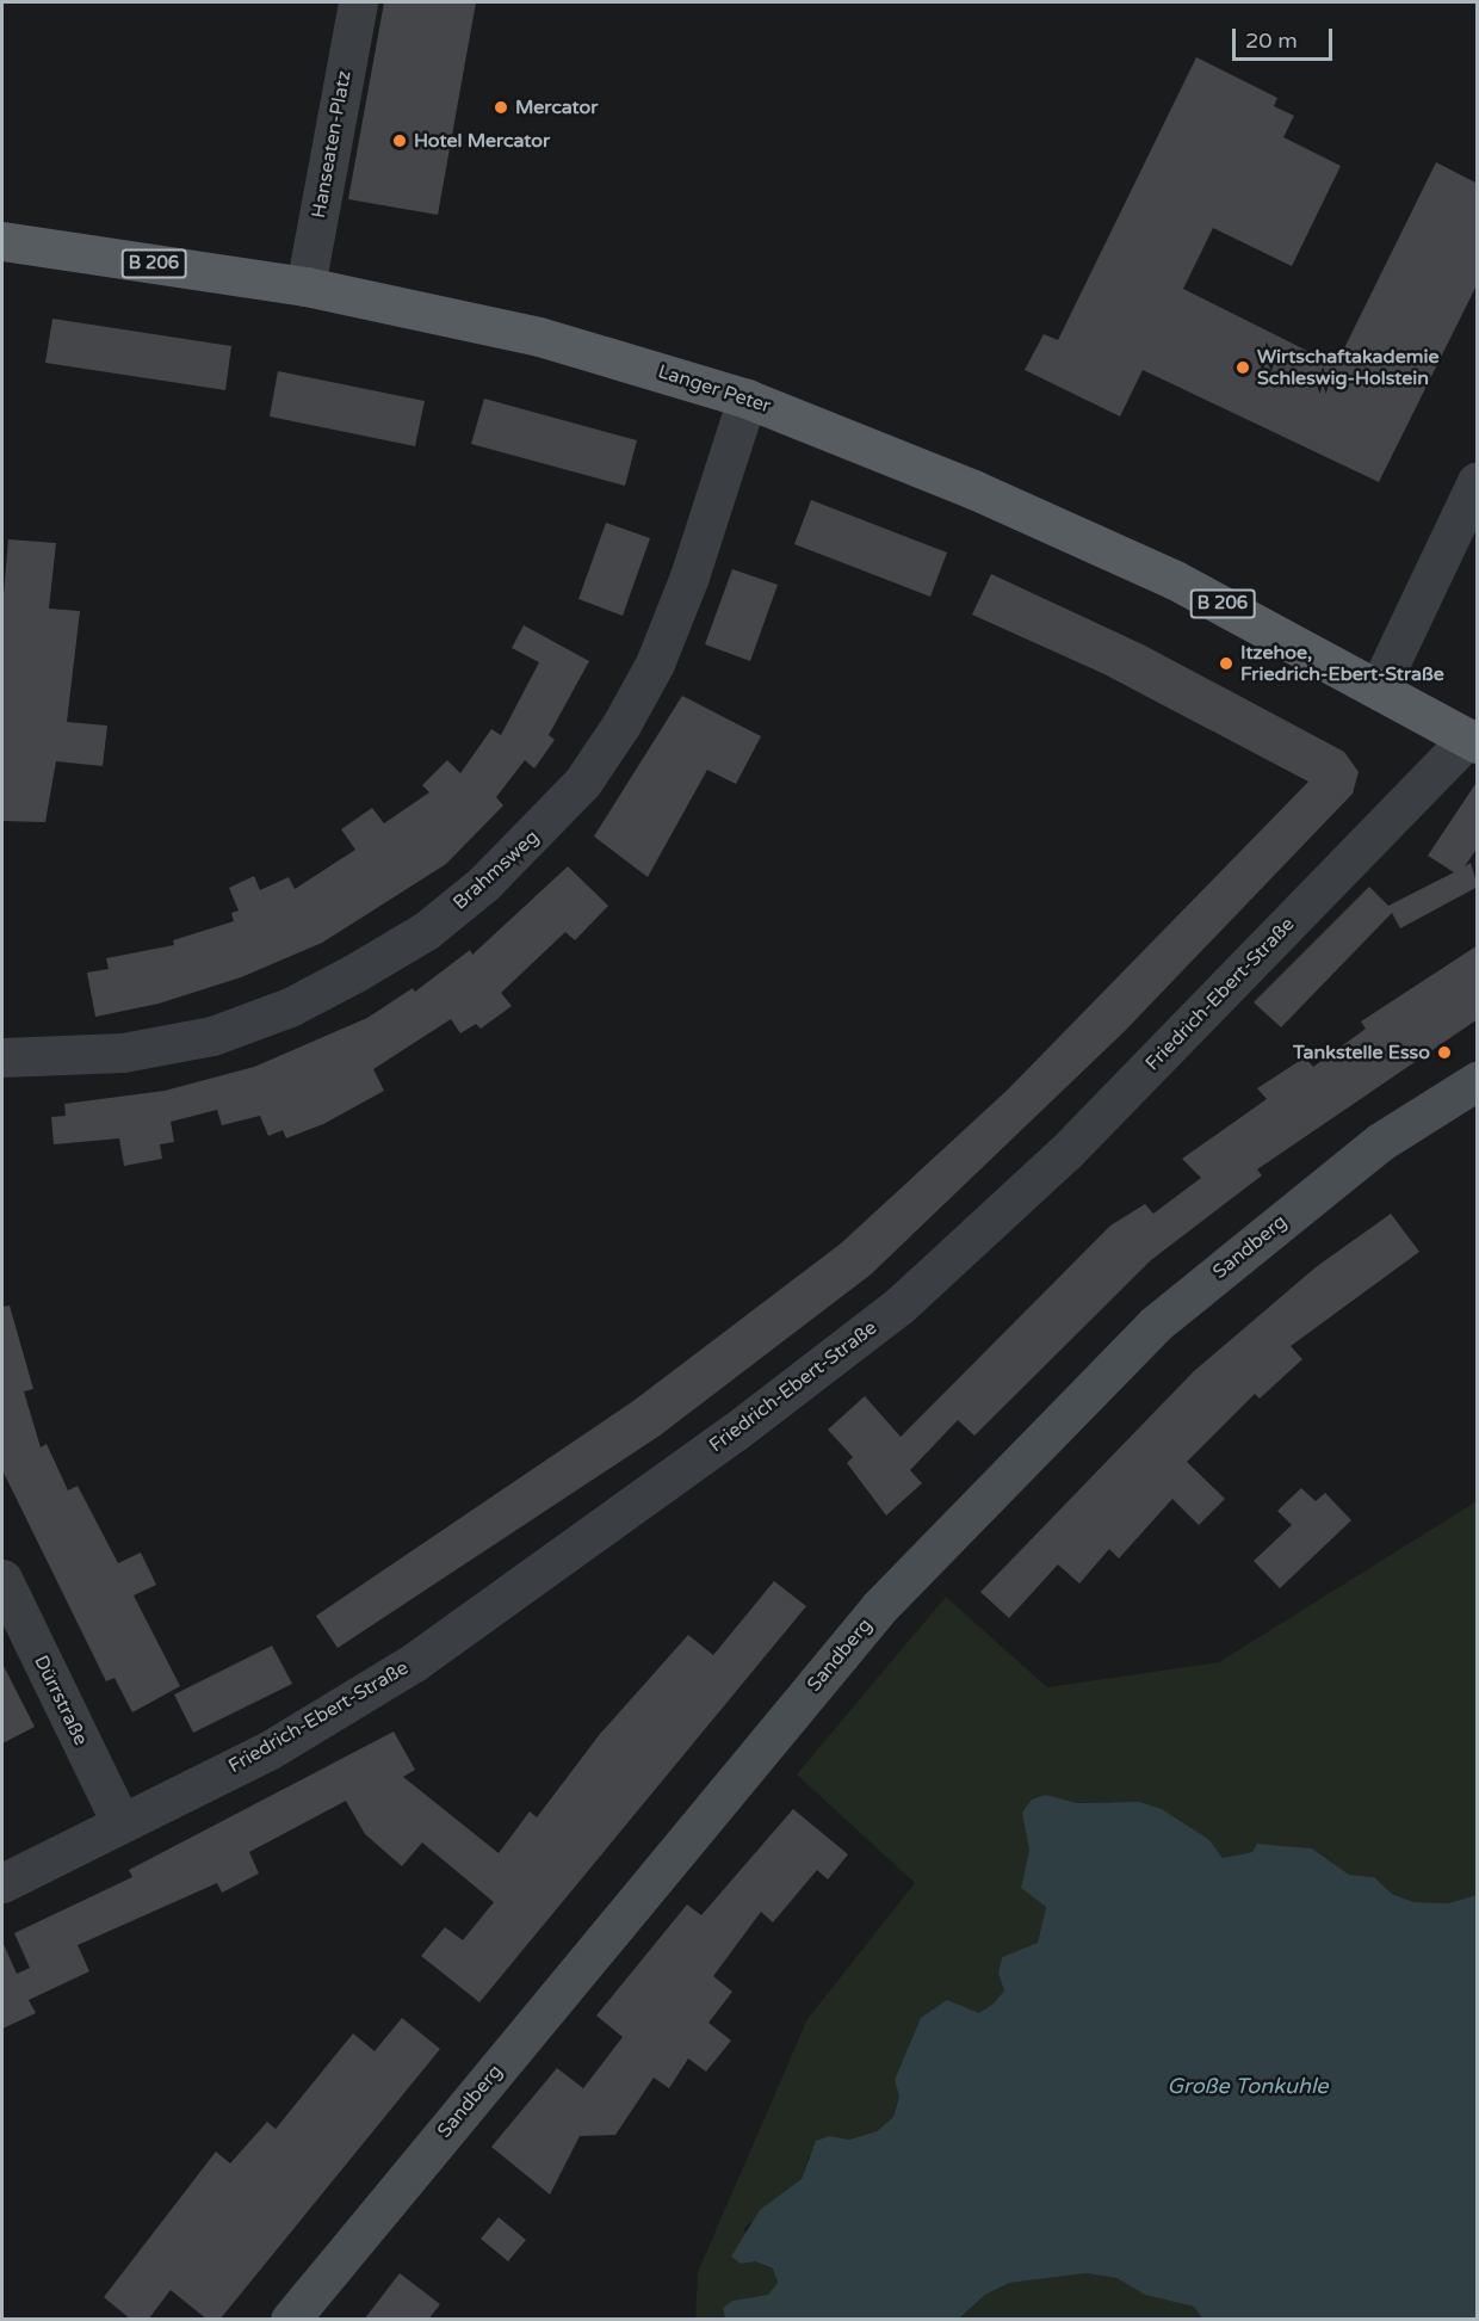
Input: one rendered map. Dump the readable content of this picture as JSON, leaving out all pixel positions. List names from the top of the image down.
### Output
{
  "streets": {
    "main road": ["B 206", "Langer Peter", "Sandberg"],
    "street": [
      "Hanseaten-Platz",
      "Brahmsweg",
      "Friedrich-Ebert-Straße",
      "Dürrstraße"
    ]
  },
  "crossings": [
    ["Hanseaten-Platz", "Langer Peter"],
    ["Langer Peter", "Brahmsweg"],
    ["Langer Peter", "Friedrich-Ebert-Straße"],
    ["Friedrich-Ebert-Straße", "Dürrstraße"]
  ],
  "water": ["Große Tonkuhle"],
  "places": [
    "Mercator",
    "Hotel Mercator",
    "Wirtschaftakademie Schleswig-Holstein",
    "Itzehoe, Friedrich-Ebert-Straße",
    "Tankstelle Esso"
  ],
  "scale_bar": "20 m"
}
